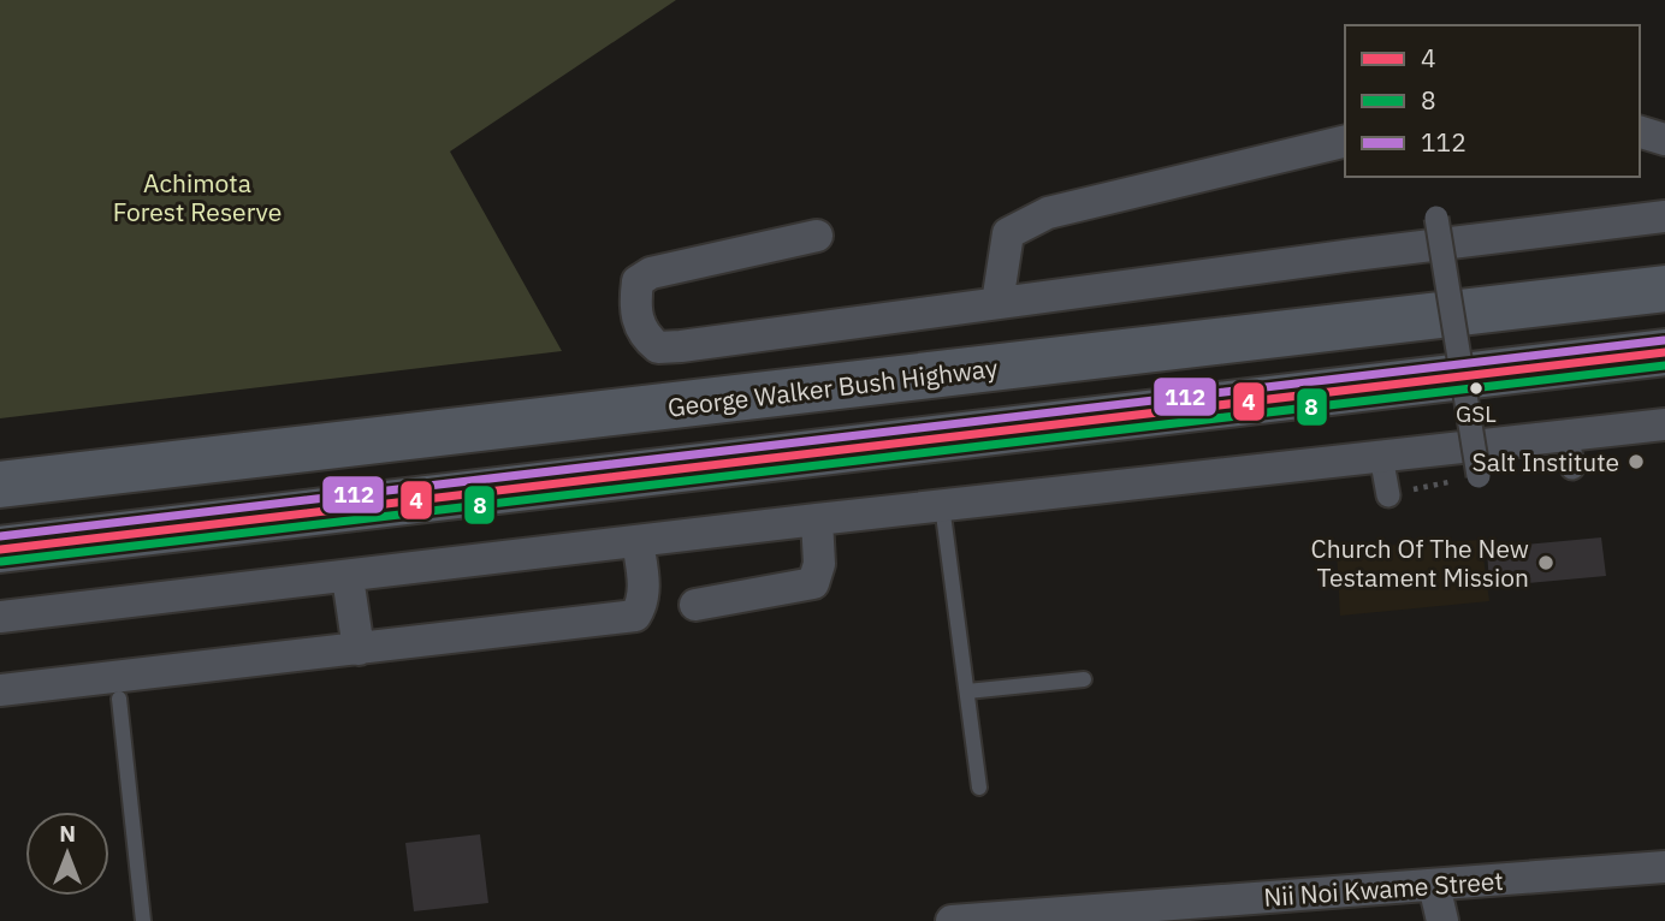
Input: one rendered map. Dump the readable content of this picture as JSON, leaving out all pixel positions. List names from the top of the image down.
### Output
{
  "streets": {
    "highway": ["George Walker Bush Highway"],
    "street": ["Nii Noi Kwame Street"]
  },
  "parks": ["Achimota Forest Reserve"],
  "places": ["GSL", "Salt Institute", "Church Of The New Testament Mission"],
  "lines": ["transit line 112", "transit line 4", "transit line 8"],
  "legend": ["4", "8", "112"],
  "north": "top"
}
